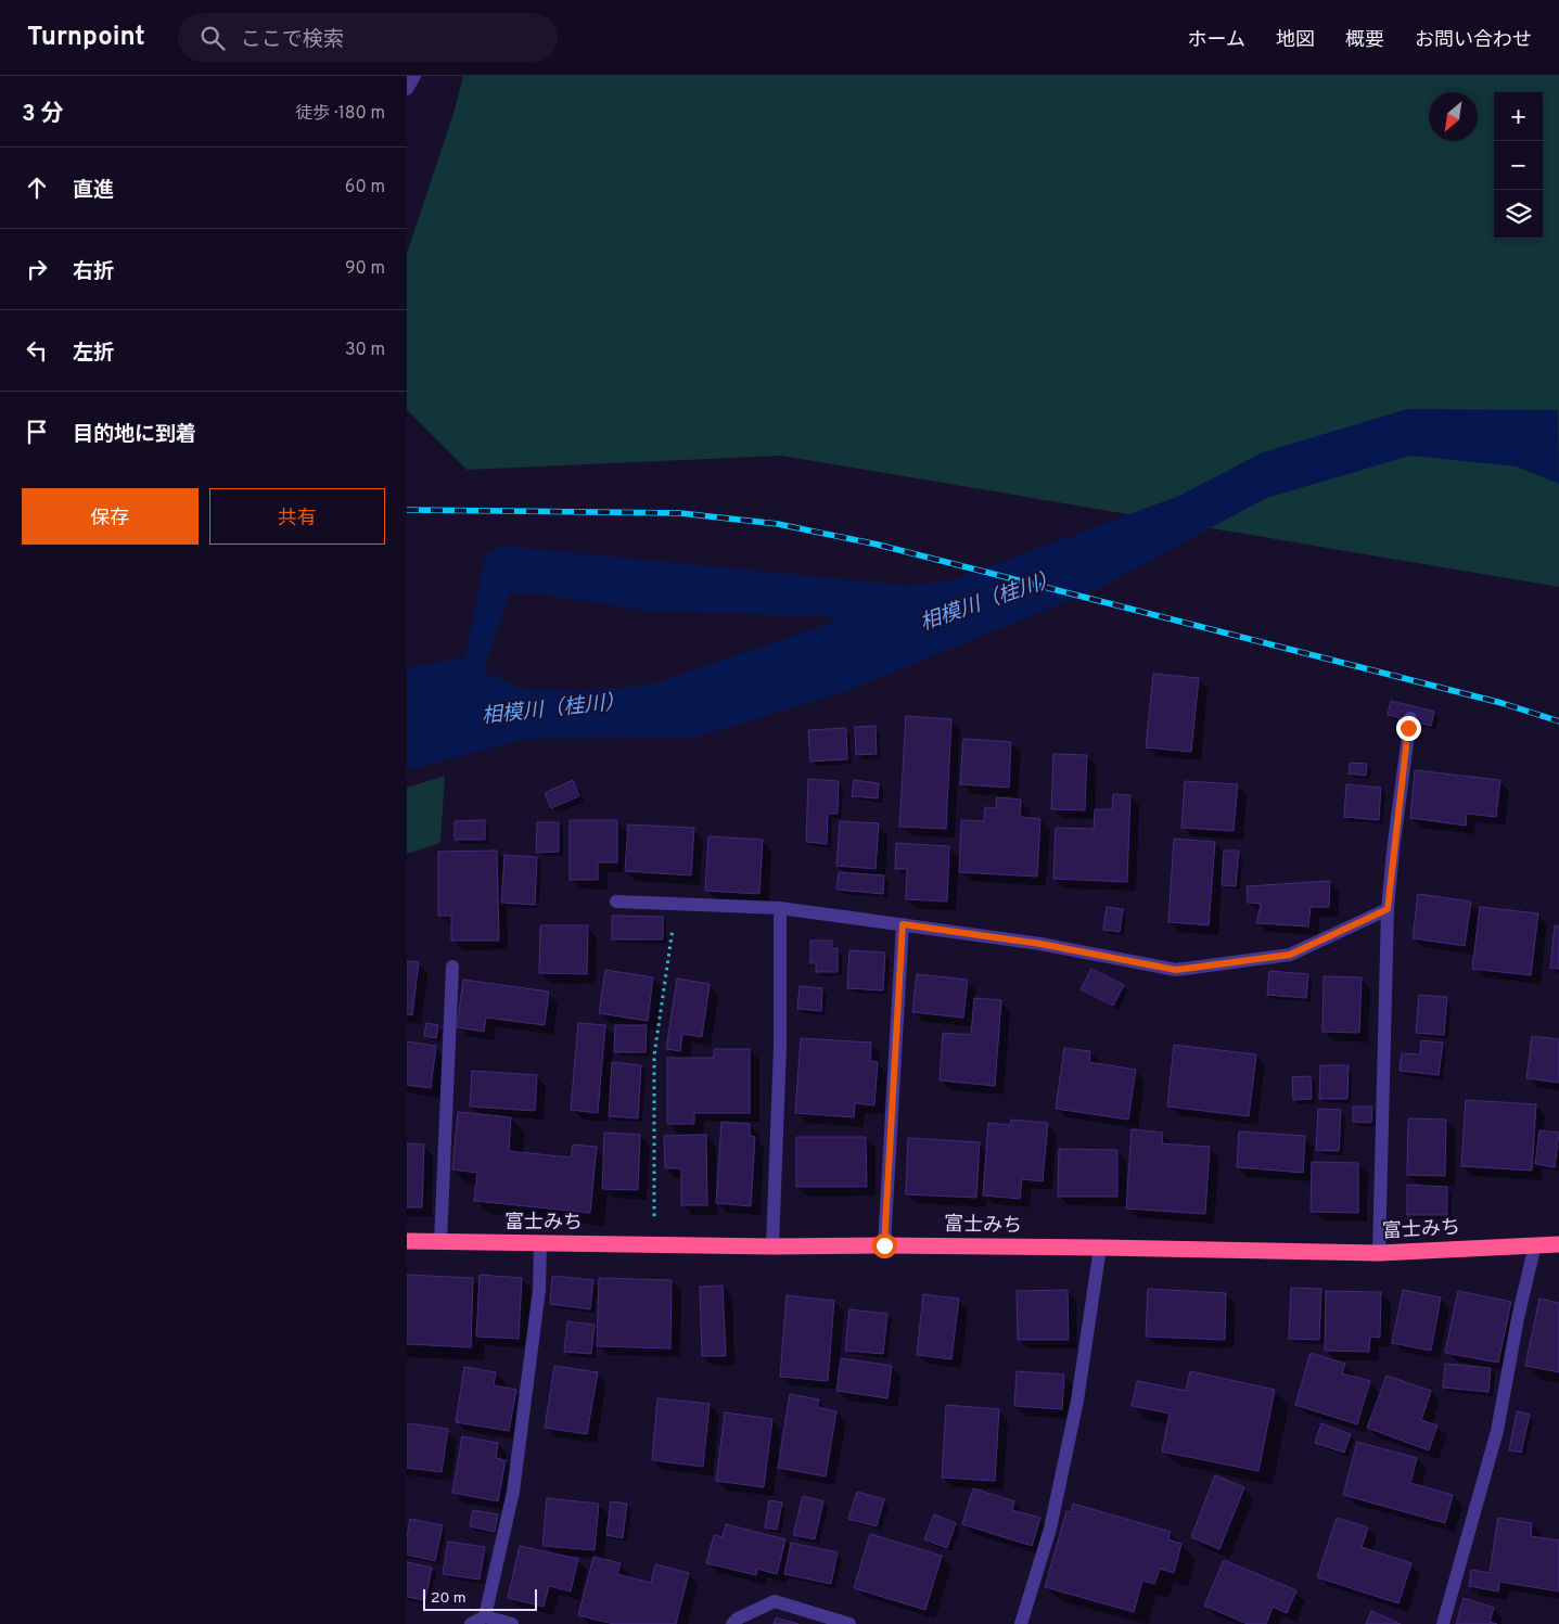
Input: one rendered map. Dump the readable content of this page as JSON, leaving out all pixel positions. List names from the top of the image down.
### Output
{
  "streets": {
    "highway": ["富士みち"]
  },
  "water": ["相模川（桂川）"],
  "scale_bar": "20 m",
  "north": "bottom left",
  "page": {
    "header": "Turnpoint",
    "search": "ここで検索",
    "nav": [
      "ホーム",
      "地図",
      "概要",
      "お問い合わせ"
    ],
    "heading": ["3 分", "徒歩 · 180 m"],
    "map_buttons": ["+", "−"],
    "list": [
      ["直進", "60 m"],
      ["右折", "90 m"],
      ["左折", "30 m"],
      "目的地に到着"
    ],
    "buttons": ["保存", "共有"],
    "scale": "20 m"
  }
}
